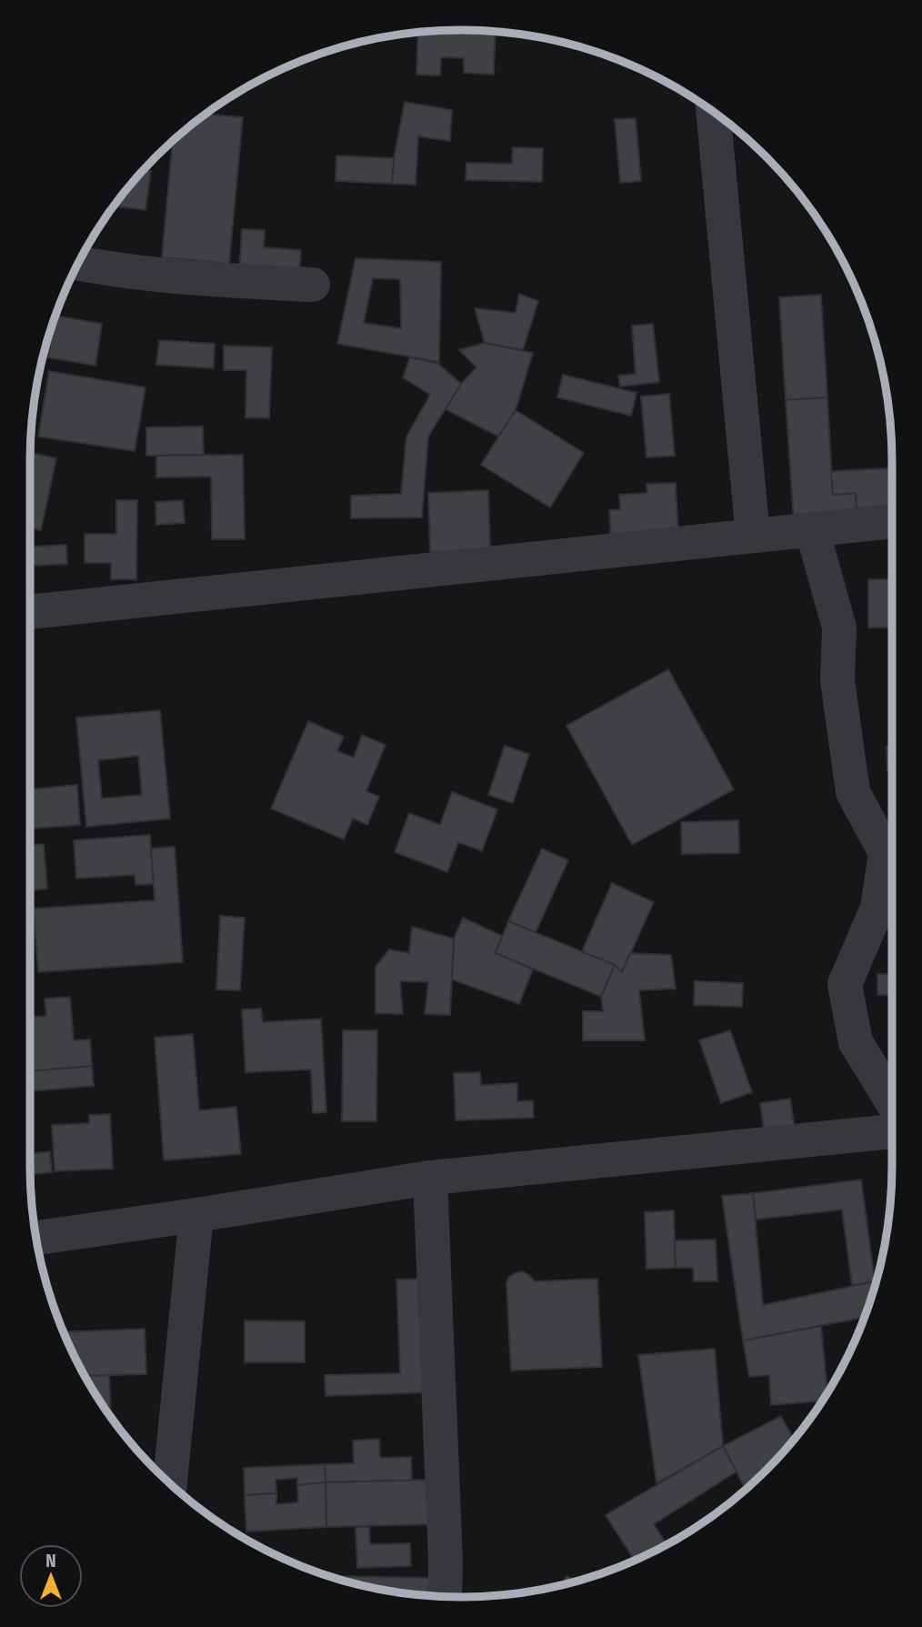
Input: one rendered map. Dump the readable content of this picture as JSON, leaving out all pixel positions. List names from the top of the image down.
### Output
{
  "north": "top"
}
